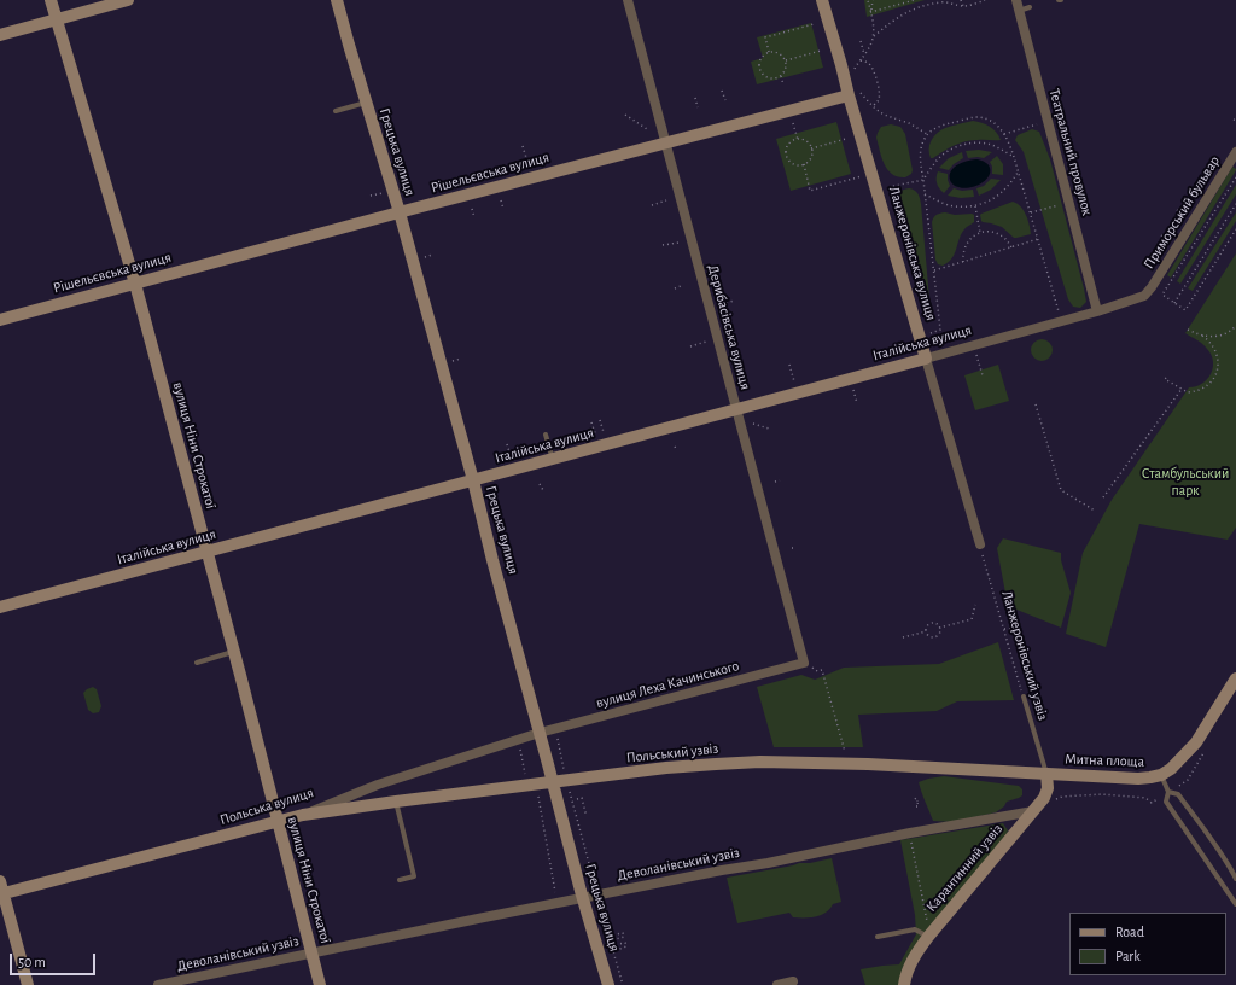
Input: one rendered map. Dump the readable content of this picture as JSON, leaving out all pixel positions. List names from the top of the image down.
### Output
{
  "streets": {
    "street": [
      "Грецька вулиця",
      "Театральний провулок",
      "Рішельєвська вулиця",
      "Приморський бульвар",
      "Ланжеронівська вулиця",
      "Дерибасівська вулиця",
      "Італійська вулиця",
      "вулиця Ніни Строкатої",
      "вулиця Леха Качинського",
      "Польський узвіз",
      "Митна площа",
      "Польська вулиця",
      "Деволанівський узвіз",
      "Карантинний узвіз"
    ],
    "lane": ["Ланжеронівський узвіз"]
  },
  "crossings": [
    ["Грецька вулиця", "Рішельєвська вулиця"],
    ["Грецька вулиця", "Італійська вулиця"],
    ["Грецька вулиця", "вулиця Леха Качинського"],
    ["Грецька вулиця", "Польська вулиця"],
    ["Театральний провулок", "Італійська вулиця"],
    ["Рішельєвська вулиця", "Ланжеронівська вулиця"],
    ["Рішельєвська вулиця", "Дерибасівська вулиця"],
    ["Рішельєвська вулиця", "вулиця Ніни Строкатої"],
    ["Приморський бульвар", "Італійська вулиця"],
    ["Ланжеронівська вулиця", "Італійська вулиця"],
    ["Ланжеронівська вулиця", "Ланжеронівський узвіз"],
    ["Дерибасівська вулиця", "Італійська вулиця"],
    ["Дерибасівська вулиця", "вулиця Леха Качинського"],
    ["Італійська вулиця", "вулиця Ніни Строкатої"],
    ["вулиця Ніни Строкатої", "Польська вулиця"],
    ["Ланжеронівський узвіз", "Польський узвіз"],
    ["Ланжеронівський узвіз", "Митна площа"],
    ["Ланжеронівський узвіз", "Карантинний узвіз"],
    ["вулиця Леха Качинського", "Польська вулиця"],
    ["Польський узвіз", "Митна площа"],
    ["Польський узвіз", "Польська вулиця"],
    ["Польський узвіз", "Карантинний узвіз"],
    ["Митна площа", "Карантинний узвіз"],
    ["Деволанівський узвіз", "Карантинний узвіз"]
  ],
  "parks": ["Стамбульський парк"],
  "legend": ["Road", "Park"],
  "scale_bar": "50 m"
}
